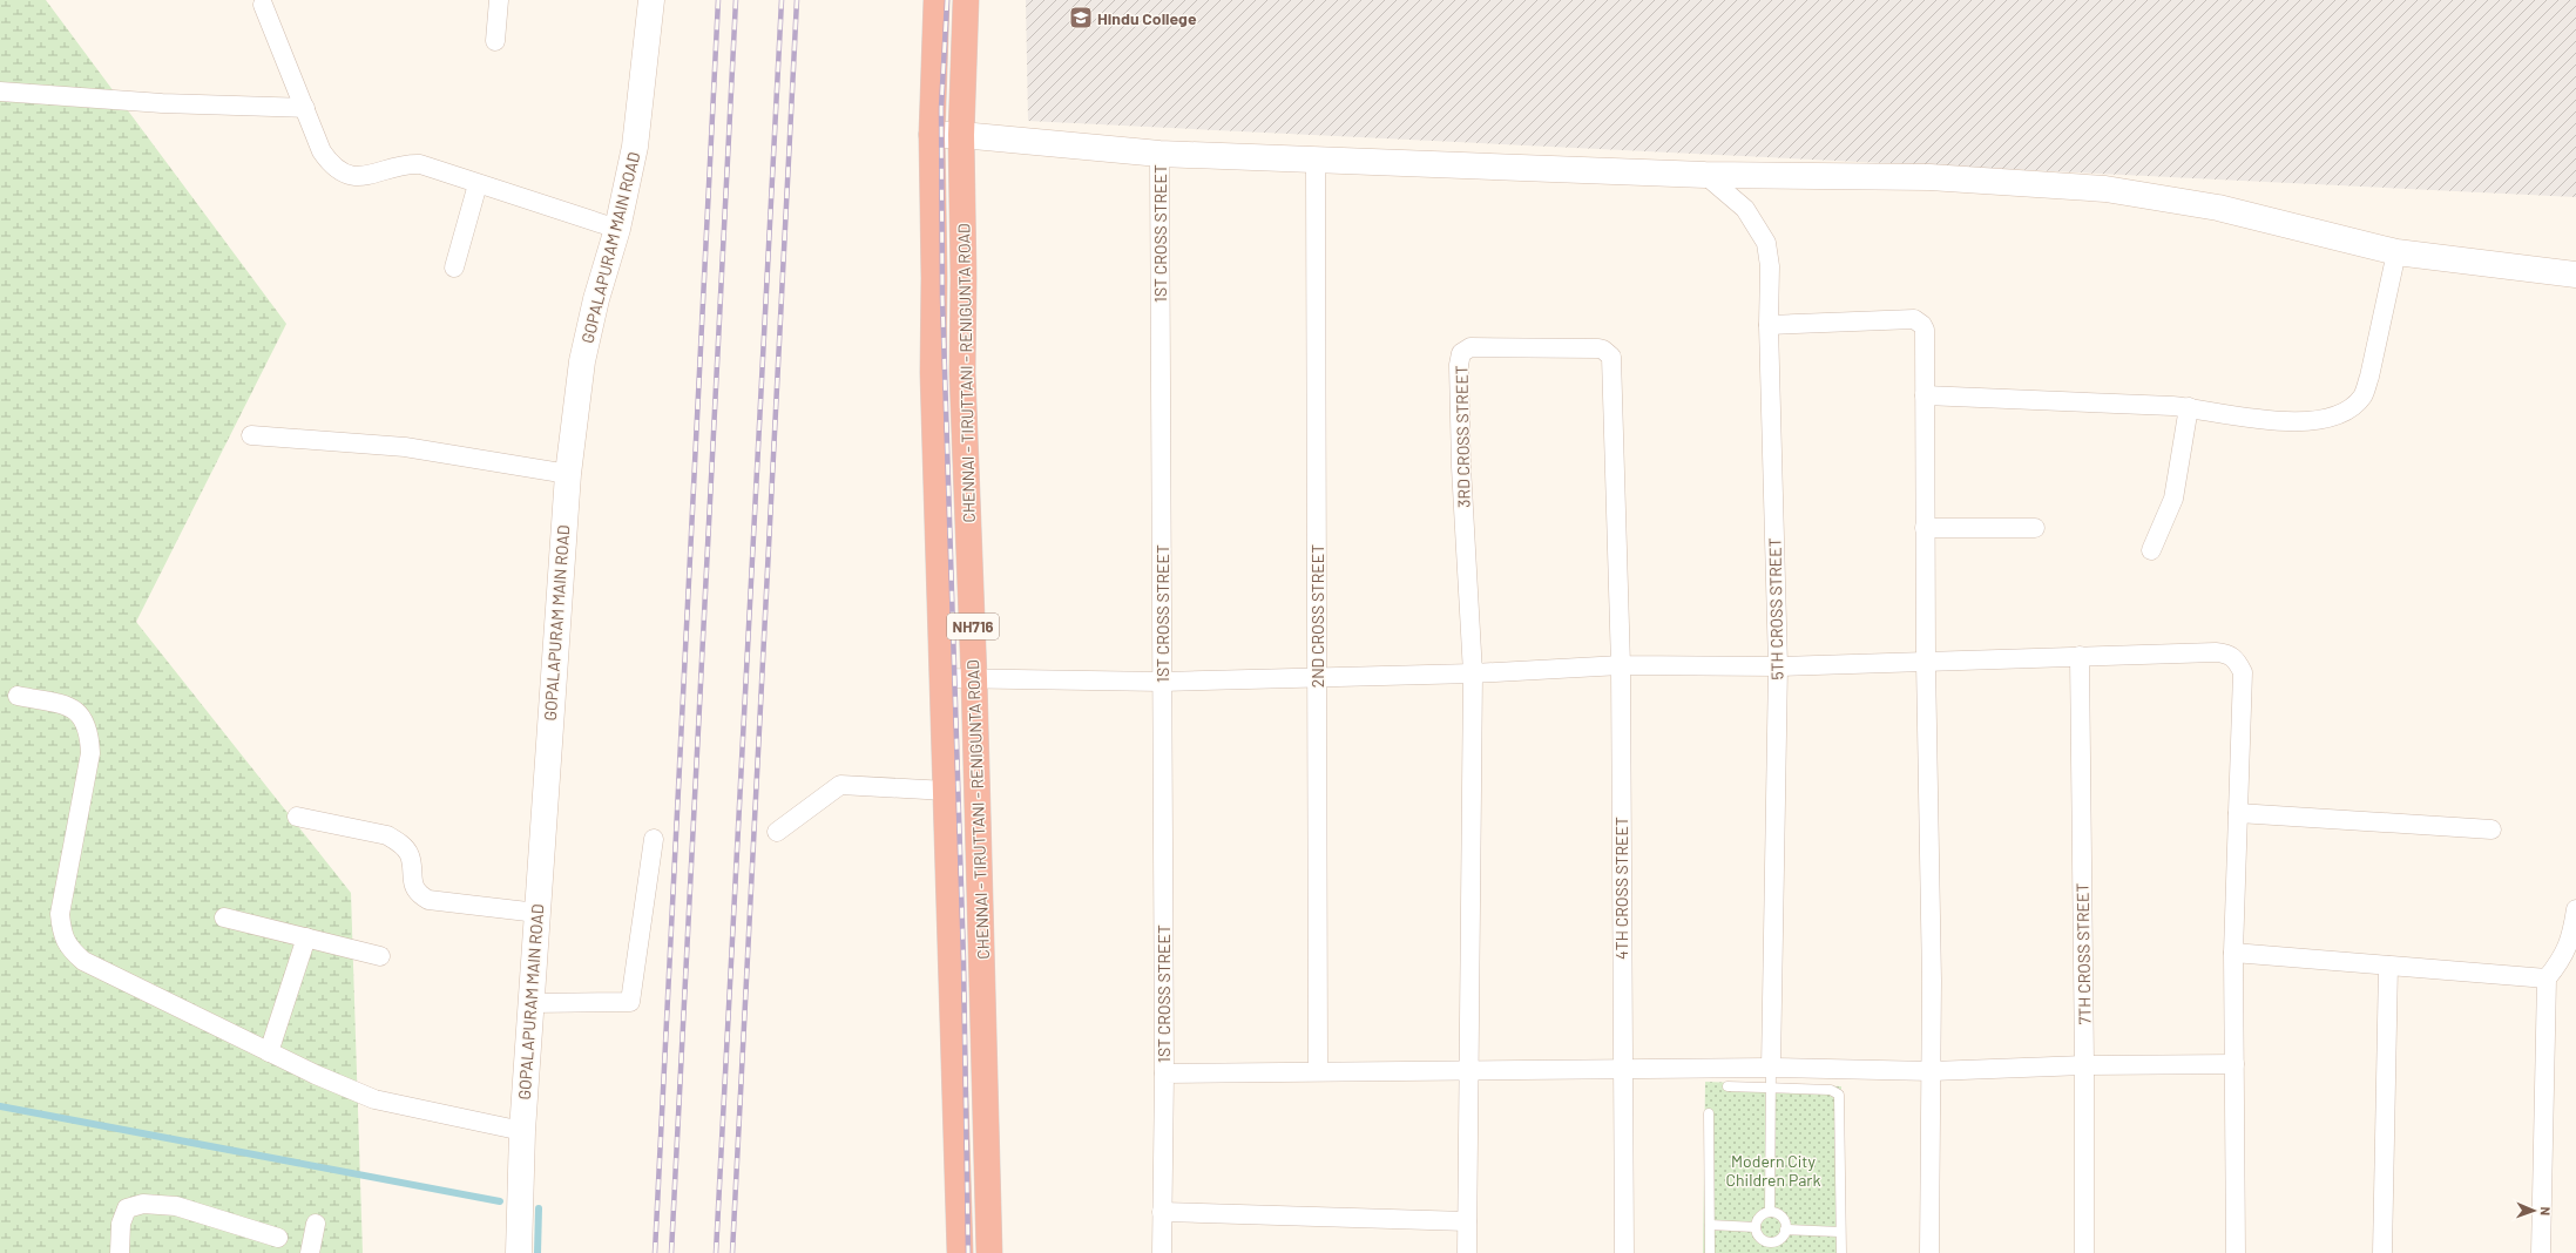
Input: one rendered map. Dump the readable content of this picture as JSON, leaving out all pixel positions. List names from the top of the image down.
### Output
{
  "streets": {
    "highway": ["CHENNAI - TIRUTTANI - RENIGUNTA ROAD", "NH716"],
    "street": [
      "1ST CROSS STREET",
      "GOPALAPURAM MAIN ROAD",
      "3RD CROSS STREET",
      "5TH CROSS STREET",
      "2ND CROSS STREET",
      "4TH CROSS STREET",
      "7TH CROSS STREET"
    ]
  },
  "crossings": [
    ["3RD CROSS STREET", "4TH CROSS STREET"]
  ],
  "parks": ["Modern City Children Park"],
  "places": {
    "school or university": ["Hindu College"]
  },
  "north": "right"
}
